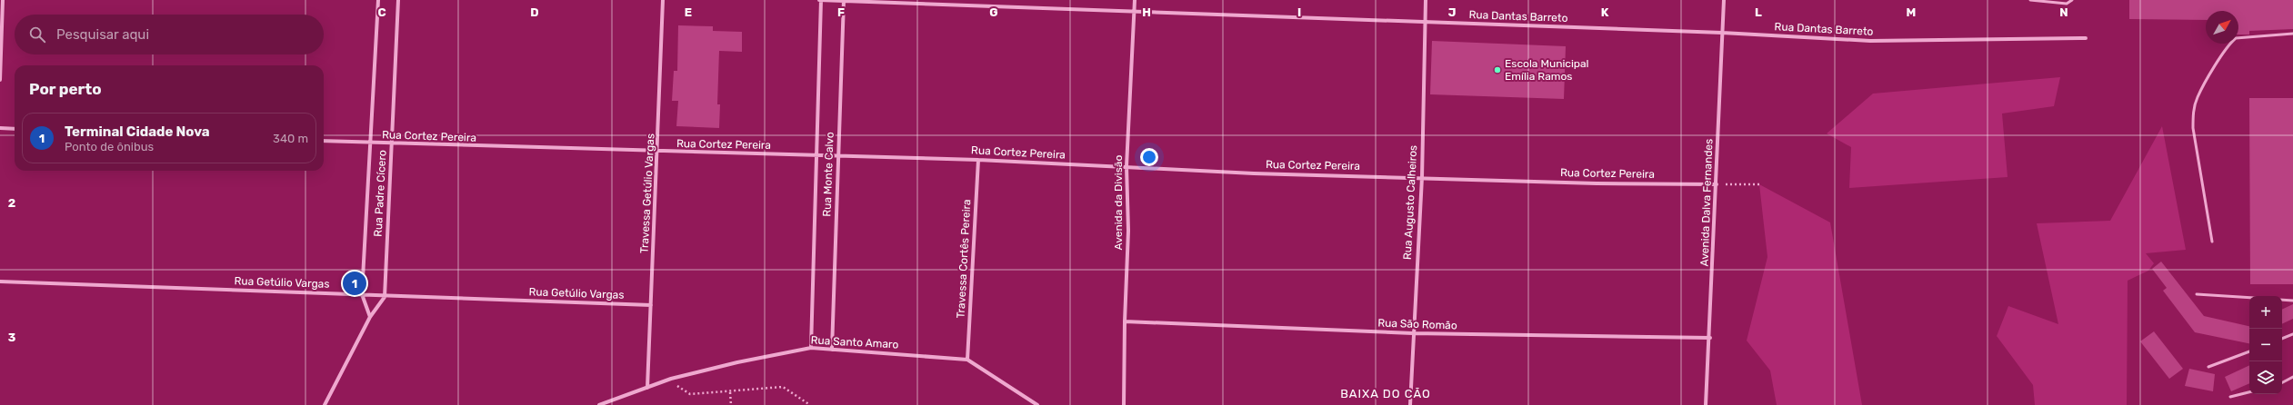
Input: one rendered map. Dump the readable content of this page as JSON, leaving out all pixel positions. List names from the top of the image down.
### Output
{
  "streets": {
    "street": [
      "Rua Dantas Barreto",
      "Rua Cortez Pereira",
      "Rua Monte Calvo",
      "Rua Padre Cícero",
      "Travessa Getúlio Vargas",
      "Avenida da Divisão",
      "Rua Augusto Calheiros",
      "Avenida Dalva Fernandes",
      "Travessa Cortês Pereira",
      "Rua Getúlio Vargas",
      "Rua São Romão",
      "Rua Santo Amaro"
    ]
  },
  "crossings": [
    ["Rua Dantas Barreto", "Rua Monte Calvo"],
    ["Rua Dantas Barreto", "Avenida da Divisão"],
    ["Rua Dantas Barreto", "Rua Augusto Calheiros"],
    ["Rua Dantas Barreto", "Avenida Dalva Fernandes"],
    ["Rua Cortez Pereira", "Rua Monte Calvo"],
    ["Rua Cortez Pereira", "Rua Padre Cícero"],
    ["Rua Cortez Pereira", "Travessa Getúlio Vargas"],
    ["Rua Cortez Pereira", "Avenida da Divisão"],
    ["Rua Cortez Pereira", "Rua Augusto Calheiros"],
    ["Rua Cortez Pereira", "Avenida Dalva Fernandes"],
    ["Rua Cortez Pereira", "Travessa Cortês Pereira"],
    ["Rua Monte Calvo", "Rua Santo Amaro"],
    ["Rua Padre Cícero", "Rua Getúlio Vargas"],
    ["Travessa Getúlio Vargas", "Rua Getúlio Vargas"],
    ["Travessa Getúlio Vargas", "Rua Santo Amaro"],
    ["Avenida da Divisão", "Rua São Romão"],
    ["Rua Augusto Calheiros", "Rua São Romão"],
    ["Avenida Dalva Fernandes", "Rua São Romão"],
    ["Travessa Cortês Pereira", "Rua Santo Amaro"]
  ],
  "districts": ["BAIXA DO CÃO"],
  "places": ["Escola Municipal Emília Ramos"],
  "north": "top right",
  "page": {
    "search": "Pesquisar aqui",
    "heading": "Por perto",
    "list": [
      {
        "mark": "1",
        "name": "Terminal Cidade Nova",
        "note": "Ponto de ônibus",
        "value": "340 m"
      }
    ],
    "pins": "1",
    "map_buttons": ["+", "−"]
  },
  "grid": {
    "columns": [
      "C",
      "D",
      "E",
      "F",
      "G",
      "H",
      "I",
      "J",
      "K",
      "L",
      "M",
      "N"
    ],
    "rows": ["2", "3"]
  }
}
